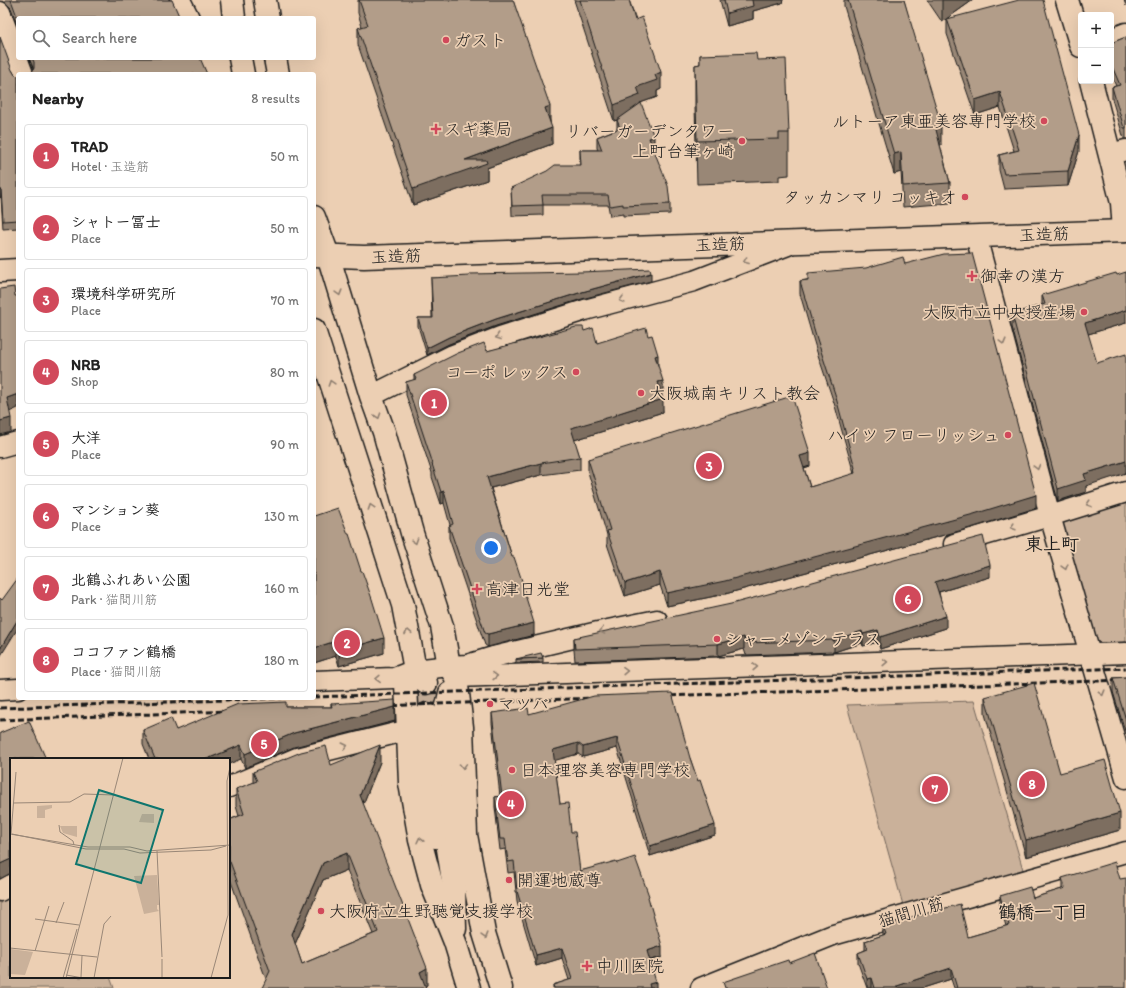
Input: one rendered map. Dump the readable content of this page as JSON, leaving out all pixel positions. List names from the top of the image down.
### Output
{
  "streets": {
    "street": ["玉造筋", "猫間川筋"]
  },
  "districts": ["東上町", "鶴橋一丁目"],
  "places": {
    "other": [
      "ガスト",
      "ルトーア東亜美容専門学校",
      "リバーガーデンタワー 上町台筆ヶ崎",
      "タッカンマリ コッキオ",
      "大阪市立中央授産場",
      "コーポ レックス",
      "大阪城南キリスト教会",
      "ハイツ フローリッシュ",
      "シャーメゾン テラス",
      "マツバ",
      "日本理容美容専門学校",
      "開運地蔵尊",
      "大阪府立生野聴覚支援学校"
    ],
    "health": [
      "スギ薬局",
      "御幸の漢方",
      "高津日光堂",
      "中川医院"
    ]
  },
  "page": {
    "map_buttons": ["+", "−"],
    "search": "Search here",
    "heading": ["Nearby", "8 results"],
    "list": [
      {
        "mark": "1",
        "name": "TRAD",
        "note": "Hotel · 玉造筋",
        "value": "50 m"
      },
      {
        "mark": "2",
        "name": "シャトー冨士",
        "note": "Place",
        "value": "50 m"
      },
      {
        "mark": "3",
        "name": "環境科学研究所",
        "note": "Place",
        "value": "70 m"
      },
      {
        "mark": "4",
        "name": "NRB",
        "note": "Shop",
        "value": "80 m"
      },
      {
        "mark": "5",
        "name": "大洋",
        "note": "Place",
        "value": "90 m"
      },
      {
        "mark": "6",
        "name": "マンション葵",
        "note": "Place",
        "value": "130 m"
      },
      {
        "mark": "7",
        "name": "北鶴ふれあい公園",
        "note": "Park · 猫間川筋",
        "value": "160 m"
      },
      {
        "mark": "8",
        "name": "ココファン鶴橋",
        "note": "Place · 猫間川筋",
        "value": "180 m"
      }
    ],
    "pins": [
      "1",
      "3",
      "6",
      "2",
      "5",
      "8",
      "7",
      "4"
    ]
  }
}
